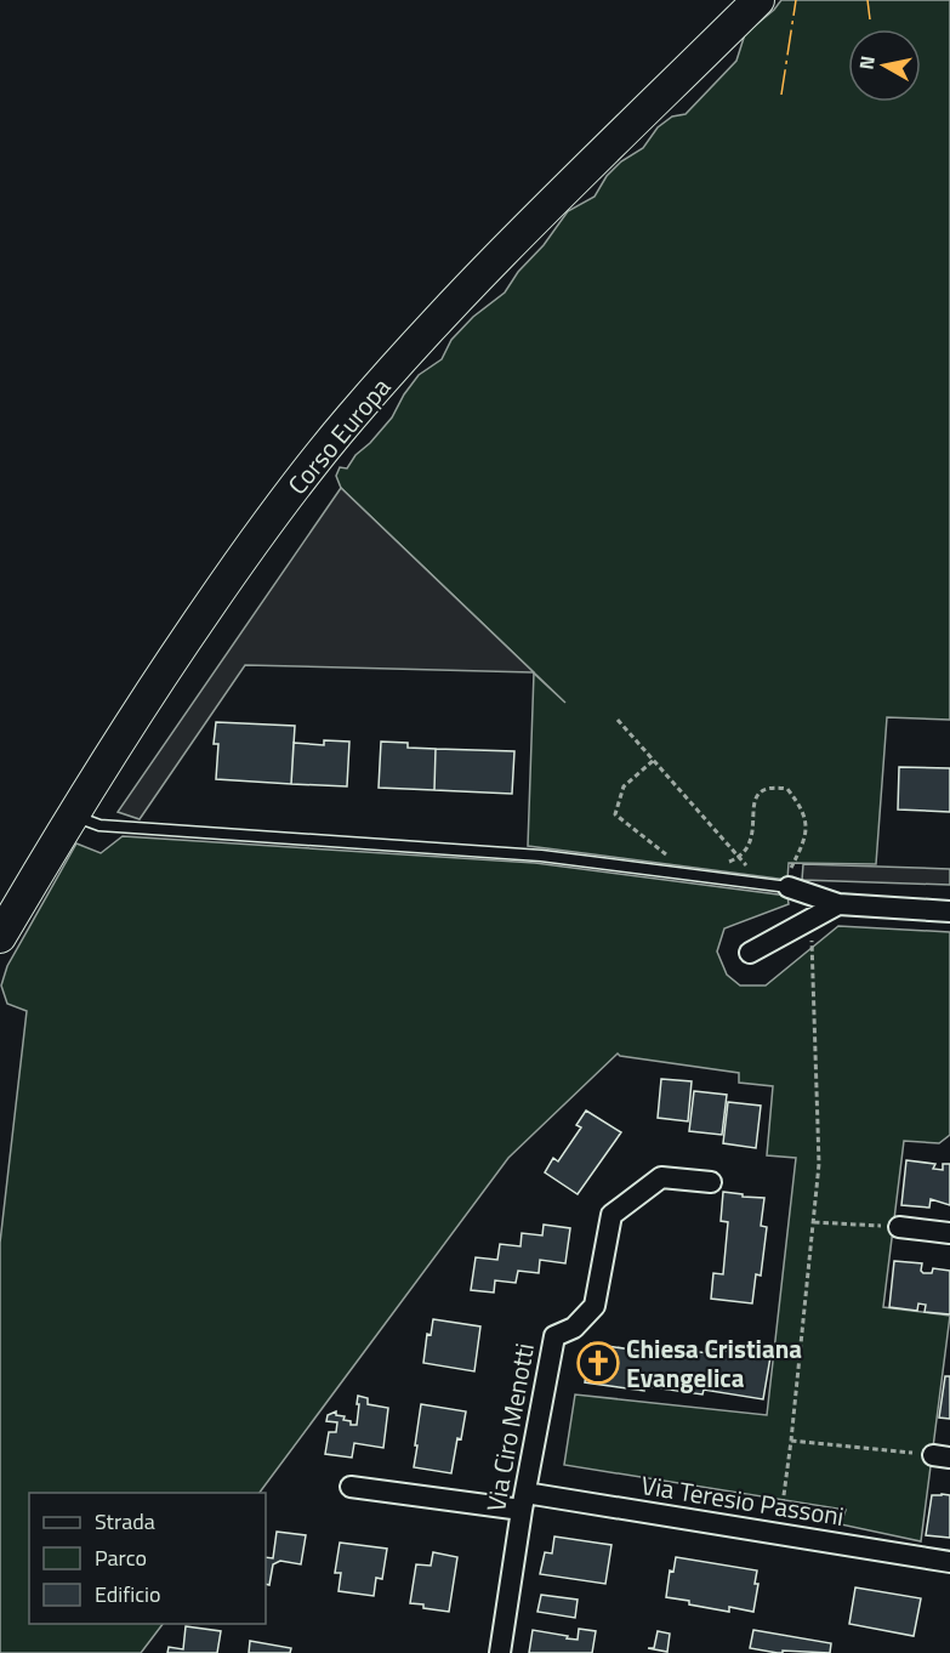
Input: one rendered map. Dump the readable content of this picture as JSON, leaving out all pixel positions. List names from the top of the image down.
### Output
{
  "streets": {
    "main road": ["Corso Europa"],
    "street": ["Via Ciro Menotti", "Via Teresio Passoni"]
  },
  "crossings": [
    ["Via Ciro Menotti", "Via Teresio Passoni"]
  ],
  "places": {
    "church": ["Chiesa Cristiana Evangelica"]
  },
  "legend": ["Strada", "Parco", "Edificio"],
  "north": "left"
}
